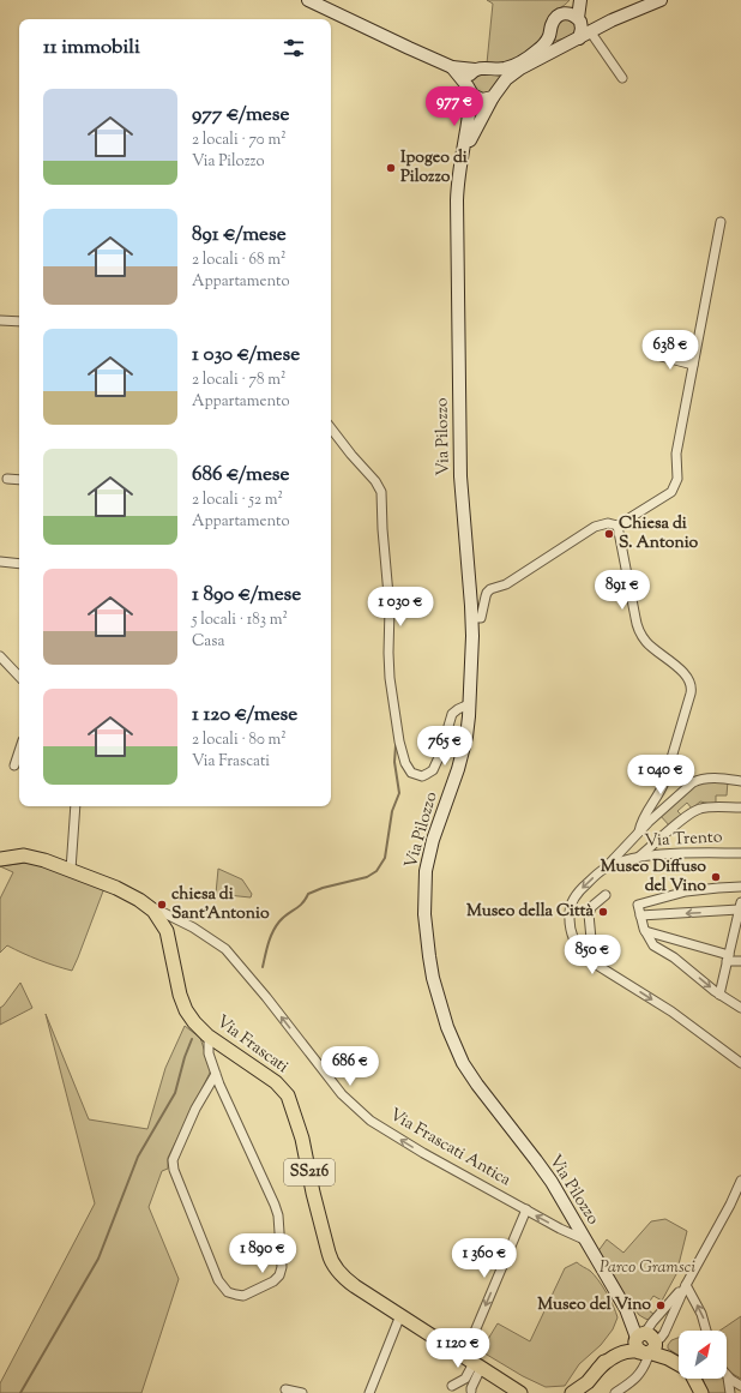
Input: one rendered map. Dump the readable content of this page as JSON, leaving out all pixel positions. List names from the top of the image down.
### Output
{
  "streets": {
    "main road": ["Via Pilozzo", "Via Frascati", "SS216"],
    "street": ["Via Trento", "Via Frascati Antica"]
  },
  "crossings": [
    ["Via Pilozzo", "Via Frascati Antica"],
    ["Via Frascati", "Via Frascati Antica"]
  ],
  "one_way": ["Via Frascati Antica"],
  "parks": ["Parco Gramsci"],
  "places": [
    "Ipogeo di Pilozzo",
    "Chiesa di S. Antonio",
    "Museo Diffuso del Vino",
    "chiesa di Sant'Antonio",
    "Museo della Città",
    "Museo del Vino"
  ],
  "north": "top right",
  "page": {
    "heading": "11 immobili",
    "list": [
      {
        "name": "977 €/mese",
        "note": "2 locali · 70 m² · Via Pilozzo"
      },
      {
        "name": "891 €/mese",
        "note": "2 locali · 68 m² · Appartamento"
      },
      {
        "name": "1 030 €/mese",
        "note": "2 locali · 78 m² · Appartamento"
      },
      {
        "name": "686 €/mese",
        "note": "2 locali · 52 m² · Appartamento"
      },
      {
        "name": "1 890 €/mese",
        "note": "5 locali · 183 m² · Casa"
      },
      {
        "name": "1 120 €/mese",
        "note": "2 locali · 80 m² · Via Frascati"
      }
    ],
    "price": [
      "977 €",
      "638 €",
      "891 €",
      "1 030 €",
      "765 €",
      "1 040 €",
      "850 €",
      "686 €",
      "1 890 €",
      "1 360 €",
      "1 120 €"
    ]
  }
}
